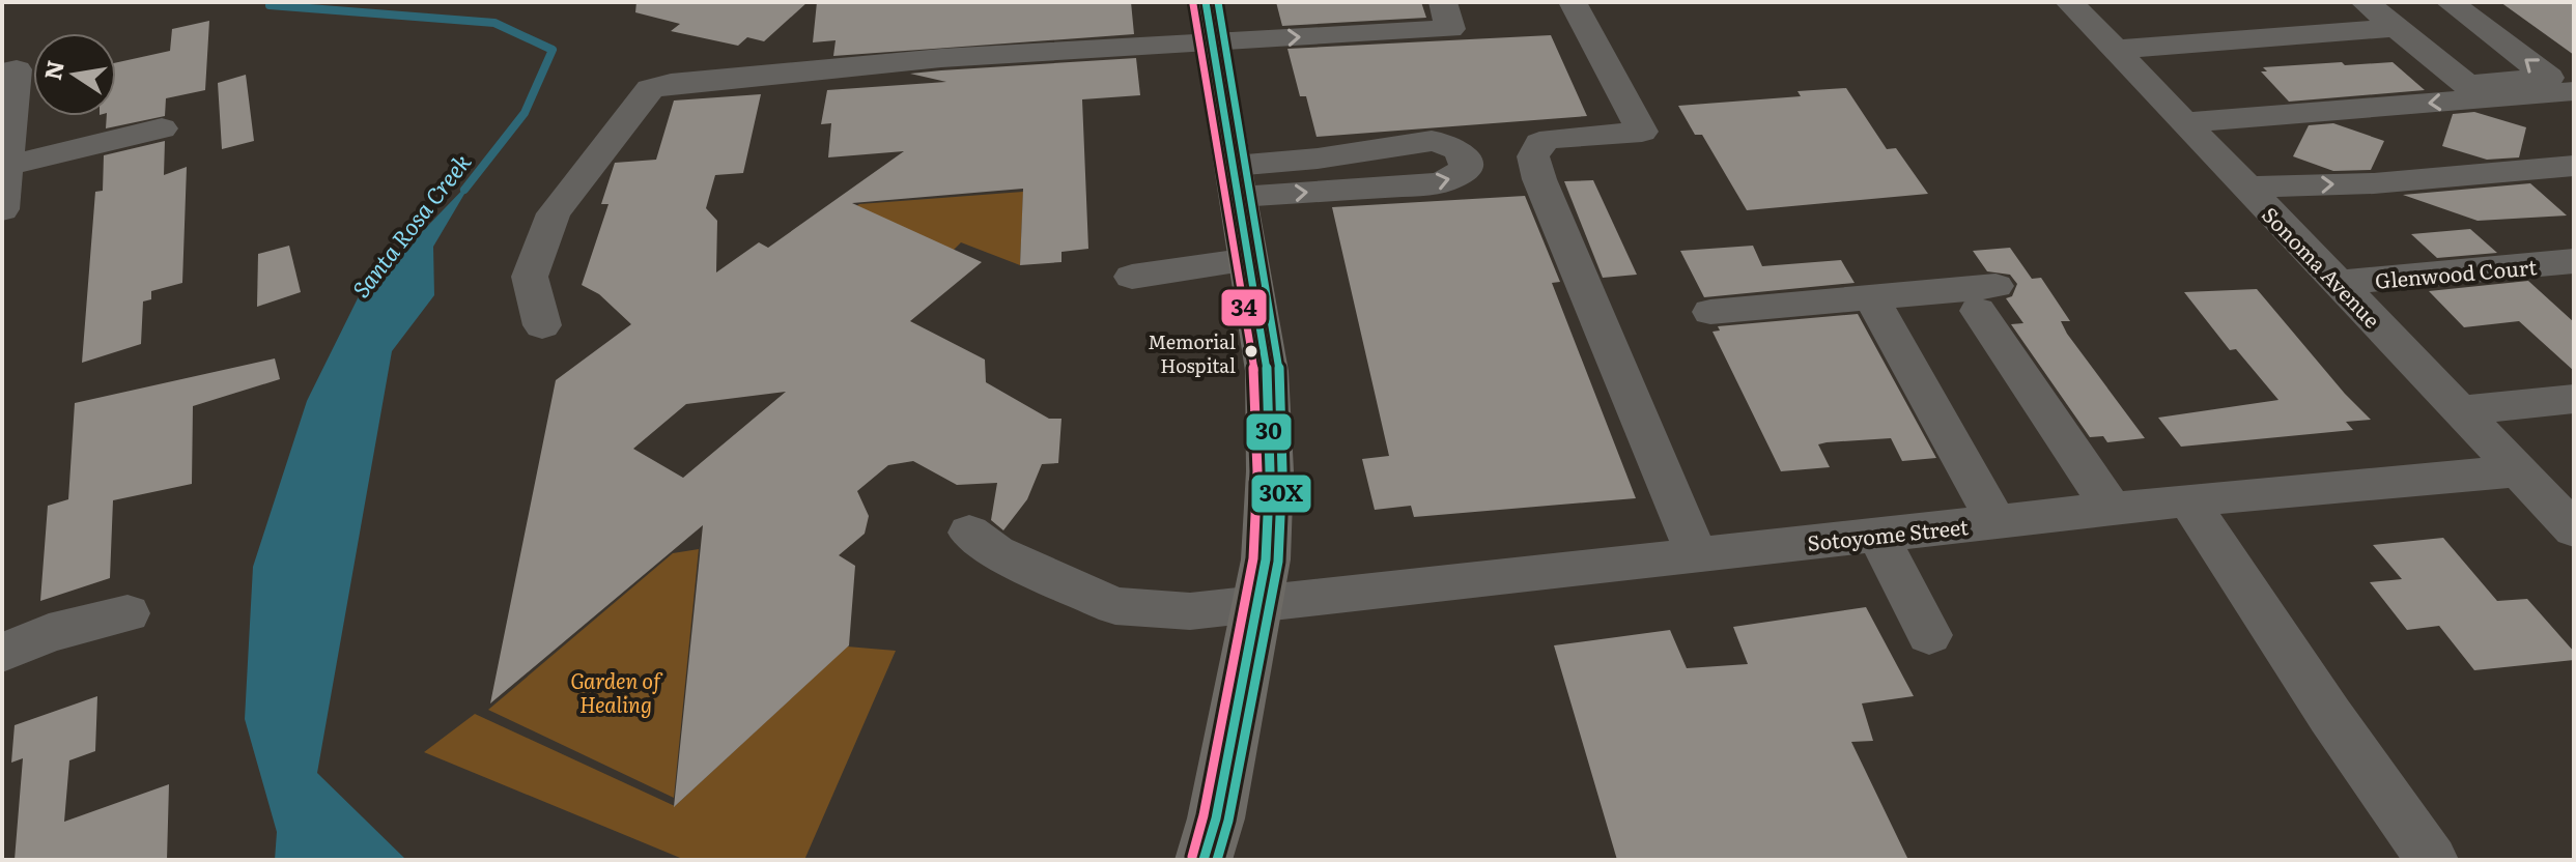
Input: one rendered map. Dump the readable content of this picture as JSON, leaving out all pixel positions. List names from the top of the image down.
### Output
{
  "streets": {
    "street": ["Sonoma Avenue", "Glenwood Court", "Sotoyome Street"]
  },
  "crossings": [
    ["Sonoma Avenue", "Glenwood Court"],
    ["Sonoma Avenue", "Sotoyome Street"]
  ],
  "water": ["Santa Rosa Creek"],
  "parks": ["Garden of Healing"],
  "places": ["Memorial Hospital"],
  "lines": ["transit line 30", "transit line 30X", "transit line 34"],
  "north": "left"
}
